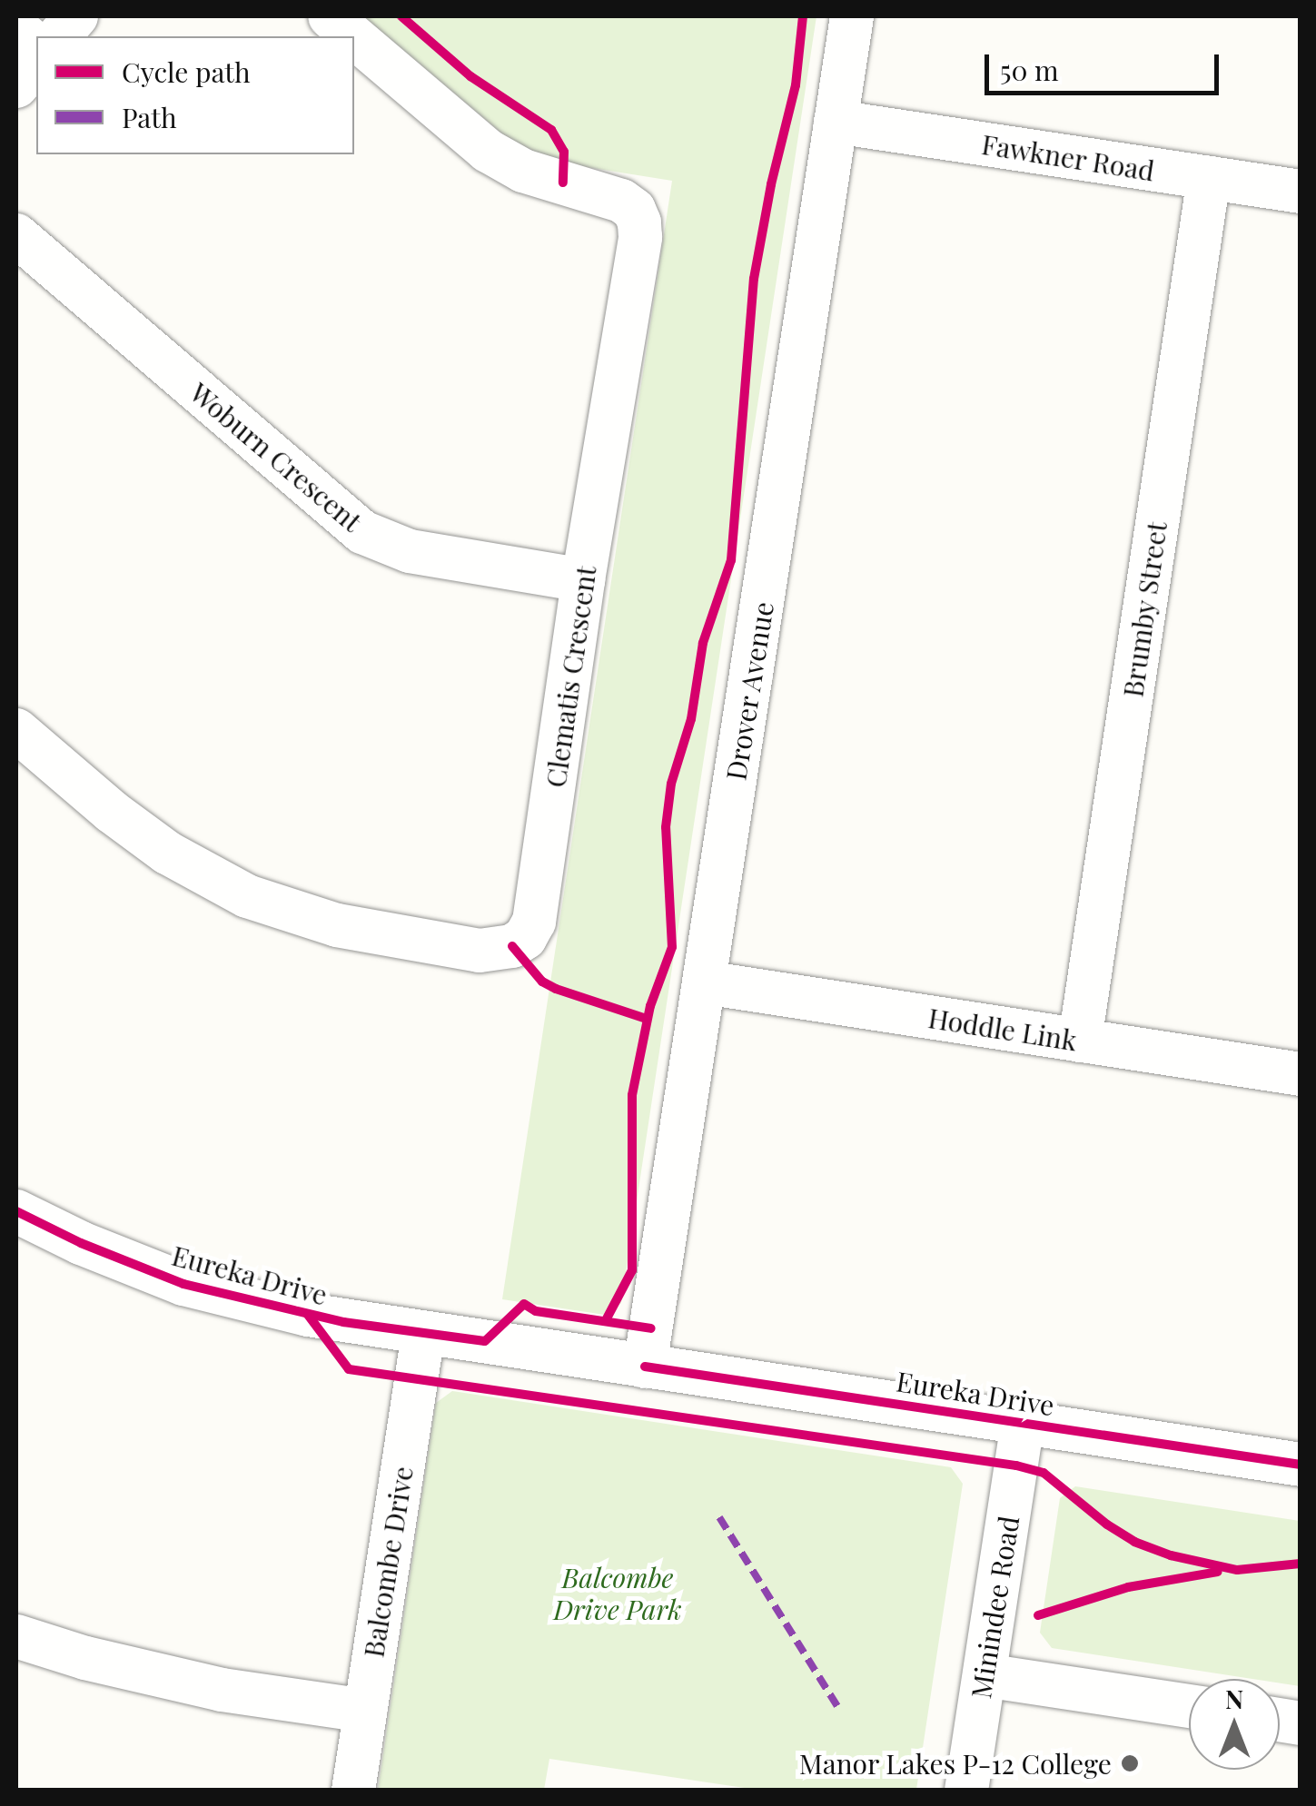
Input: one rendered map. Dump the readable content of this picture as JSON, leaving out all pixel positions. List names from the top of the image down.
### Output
{
  "streets": {
    "street": [
      "Fawkner Road",
      "Woburn Crescent",
      "Brumby Street",
      "Clematis Crescent",
      "Drover Avenue",
      "Hoddle Link",
      "Eureka Drive",
      "Balcombe Drive",
      "Minindee Road"
    ]
  },
  "crossings": [
    ["Fawkner Road", "Brumby Street"],
    ["Fawkner Road", "Drover Avenue"],
    ["Woburn Crescent", "Clematis Crescent"],
    ["Brumby Street", "Hoddle Link"],
    ["Drover Avenue", "Hoddle Link"],
    ["Drover Avenue", "Eureka Drive"],
    ["Eureka Drive", "Balcombe Drive"],
    ["Eureka Drive", "Minindee Road"]
  ],
  "parks": ["Balcombe Drive Park"],
  "places": ["Manor Lakes P-12 College"],
  "legend": ["Cycle path", "Path"],
  "scale_bar": "50 m",
  "north": "top"
}
